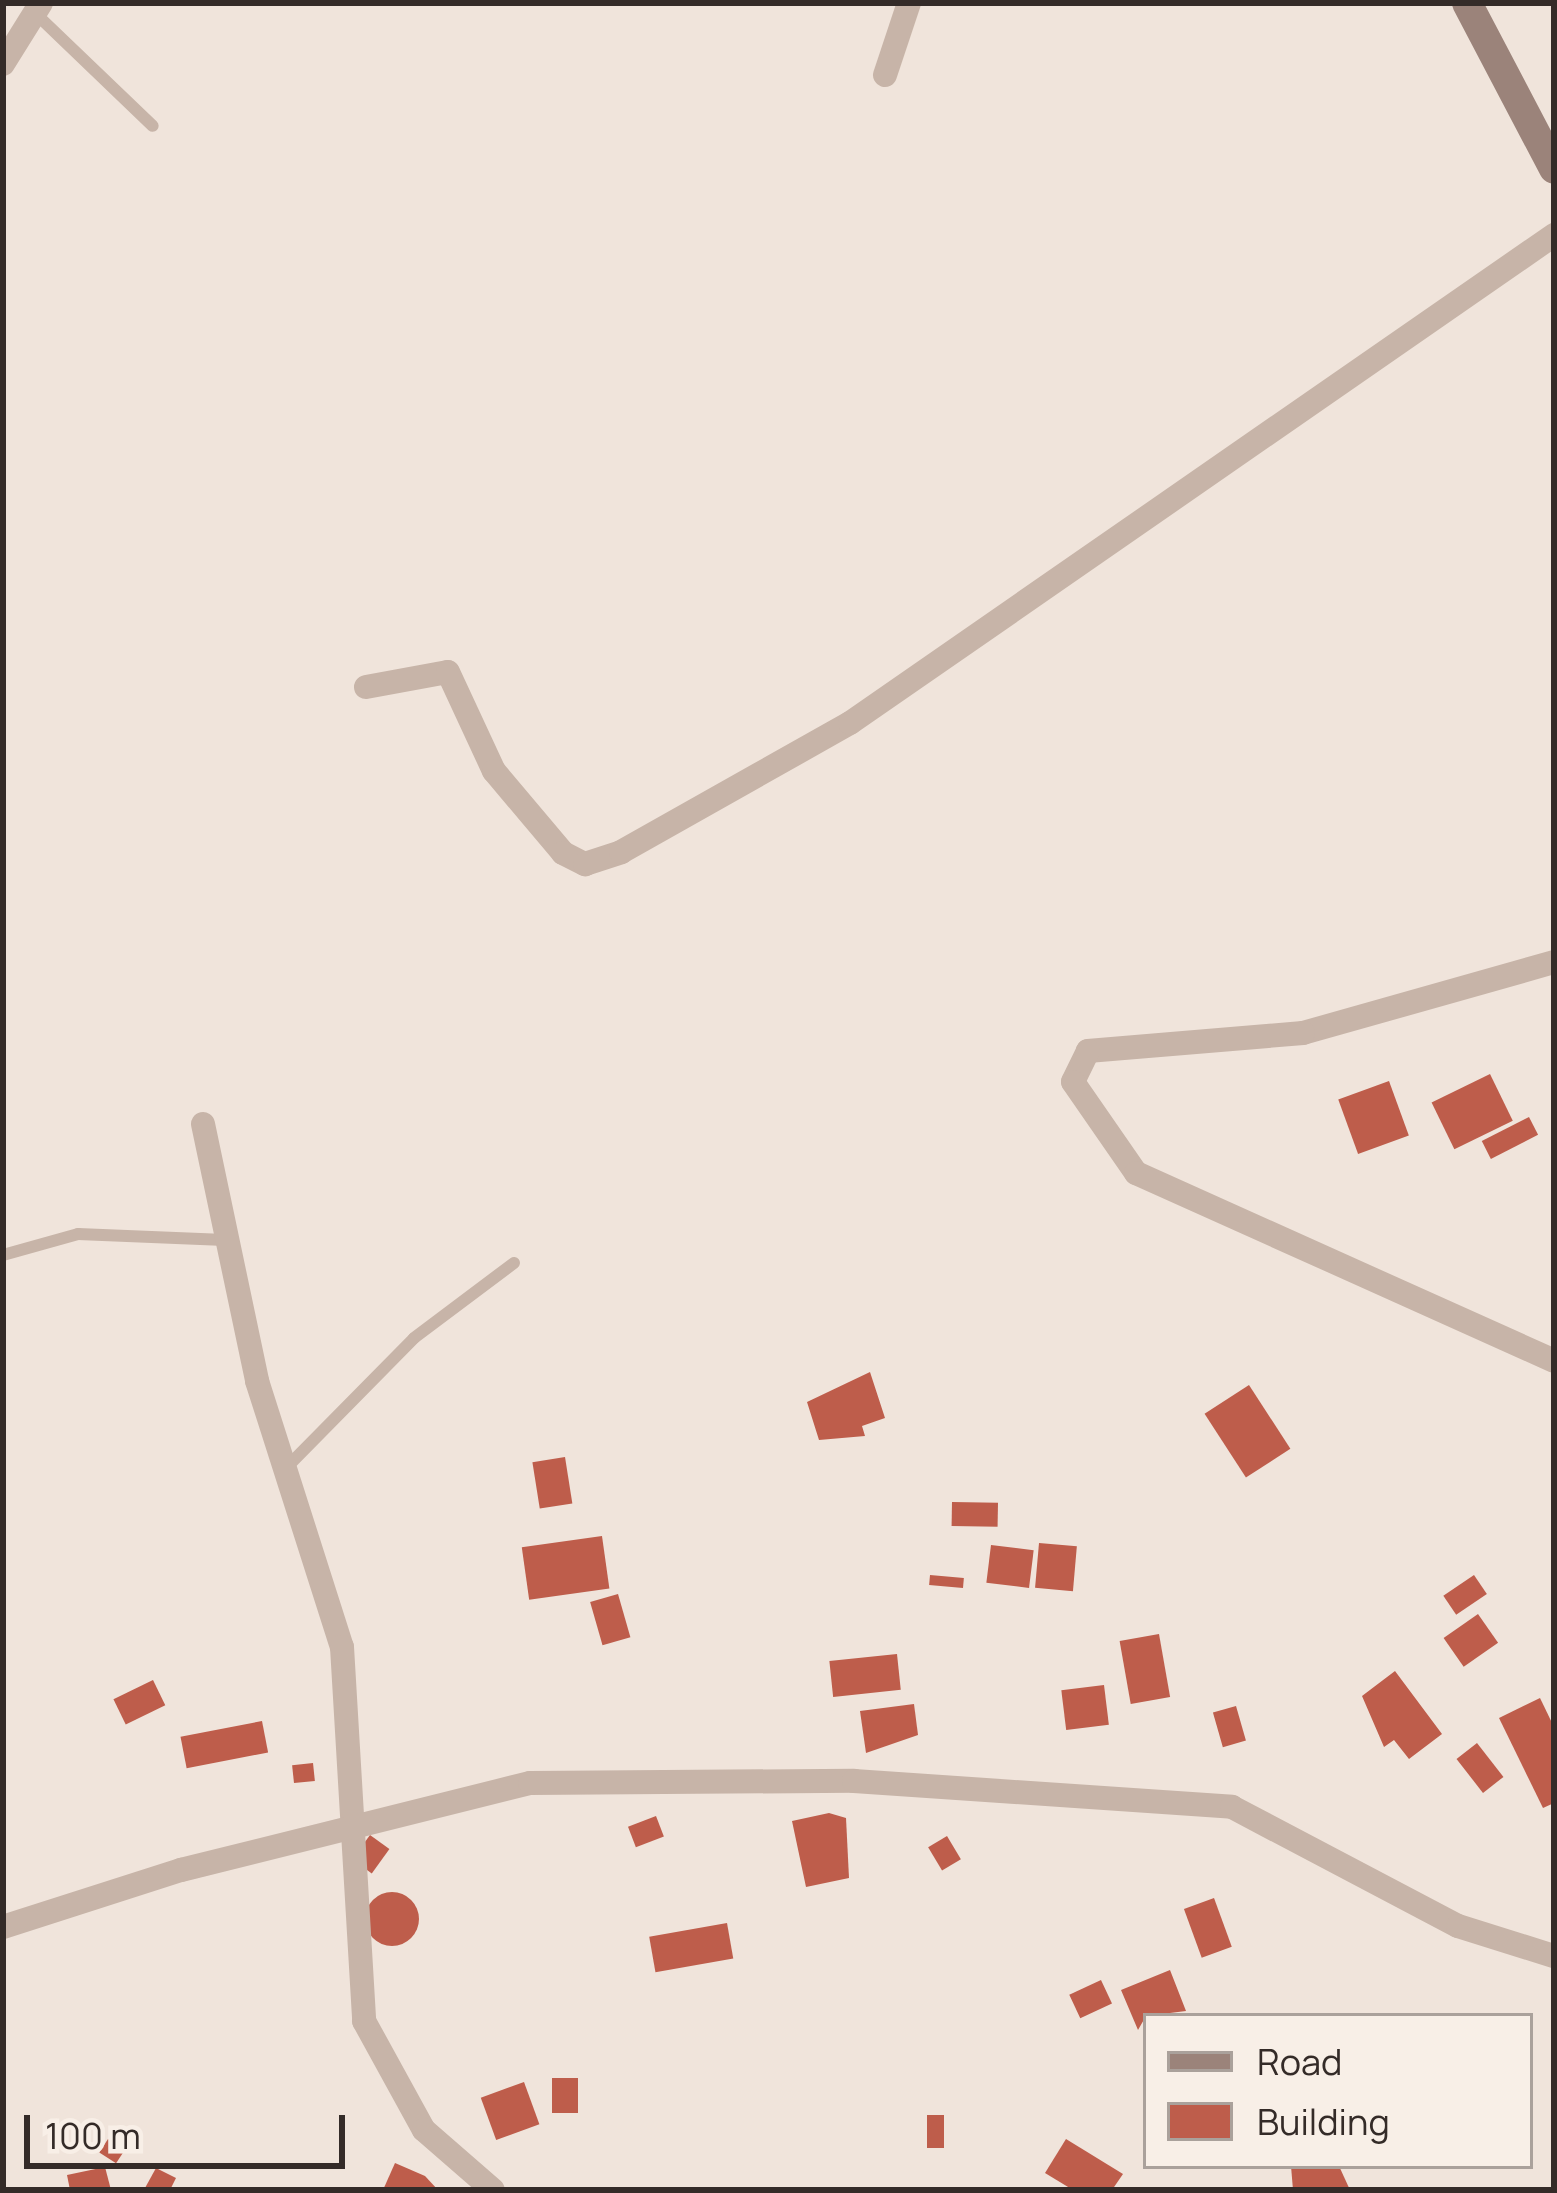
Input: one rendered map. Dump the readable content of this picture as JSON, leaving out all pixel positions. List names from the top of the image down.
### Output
{
  "legend": ["Road", "Building"],
  "scale_bar": "100 m"
}
